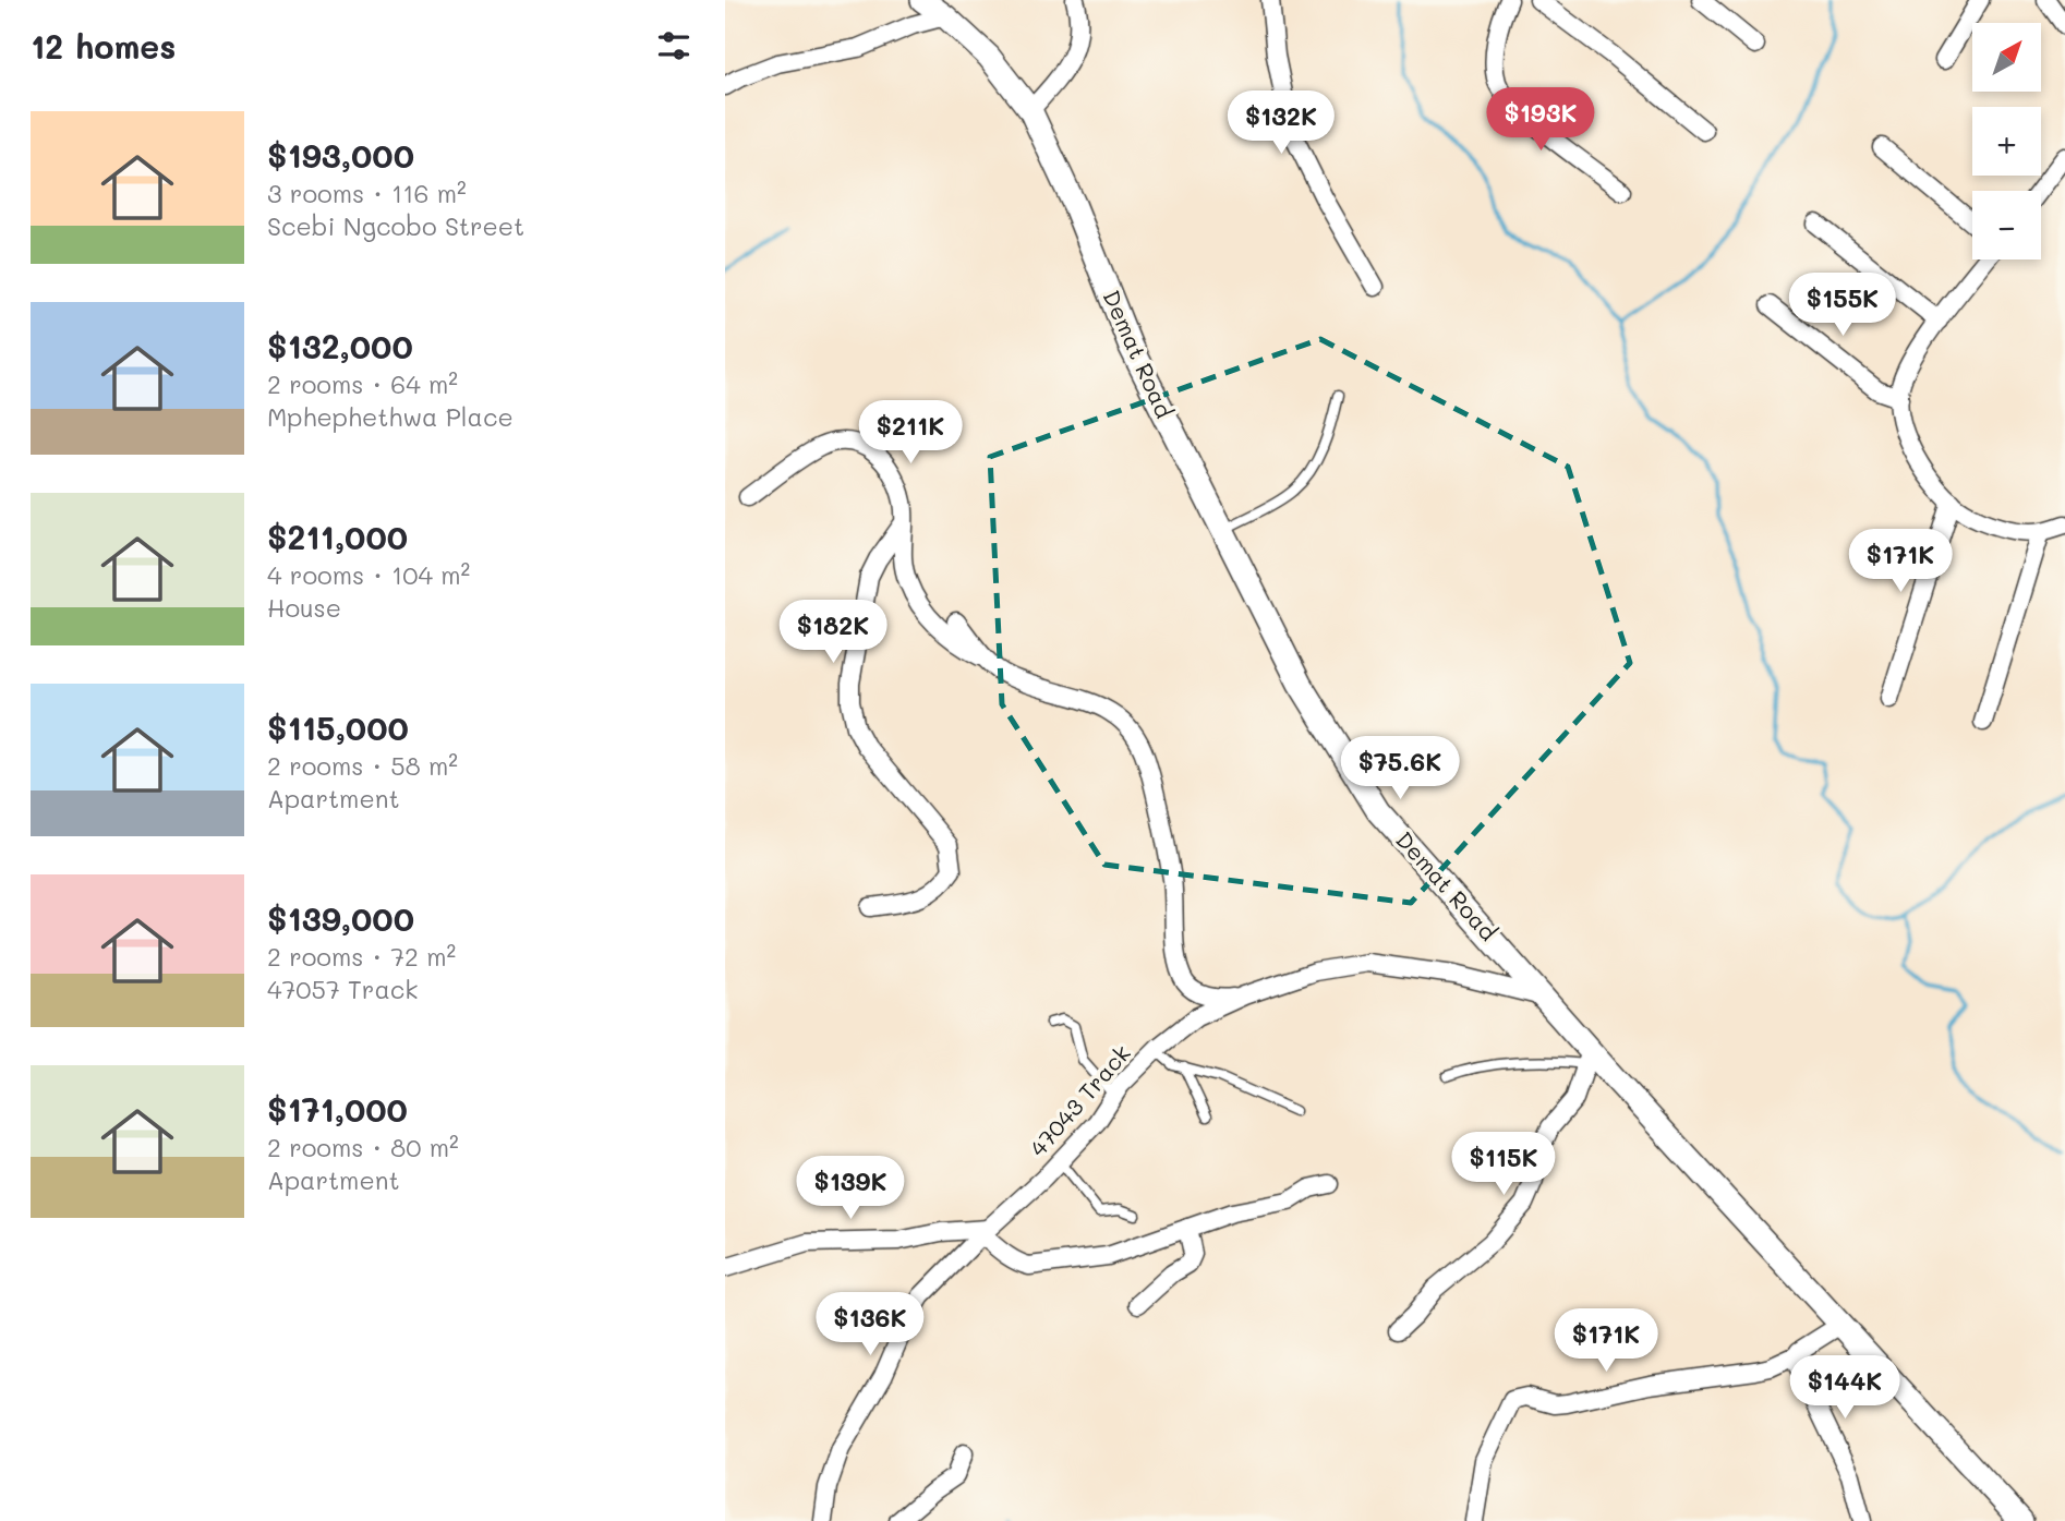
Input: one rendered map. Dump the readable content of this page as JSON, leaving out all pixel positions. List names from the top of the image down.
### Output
{
  "streets": {
    "street": ["Demat Road", "47043 Track"]
  },
  "crossings": [
    ["Demat Road", "47043 Track"]
  ],
  "north": "top right",
  "page": {
    "heading": "12 homes",
    "map_buttons": ["+", "−"],
    "price": [
      "$193K",
      "$132K",
      "$155K",
      "$211K",
      "$171K",
      "$182K",
      "$75.6K",
      "$115K",
      "$139K",
      "$136K",
      "$171K",
      "$144K"
    ],
    "list": [
      {
        "name": "$193,000",
        "note": "3 rooms · 116 m² · Scebi Ngcobo Street"
      },
      {
        "name": "$132,000",
        "note": "2 rooms · 64 m² · Mphephethwa Place"
      },
      {
        "name": "$211,000",
        "note": "4 rooms · 104 m² · House"
      },
      {
        "name": "$115,000",
        "note": "2 rooms · 58 m² · Apartment"
      },
      {
        "name": "$139,000",
        "note": "2 rooms · 72 m² · 47057 Track"
      },
      {
        "name": "$171,000",
        "note": "2 rooms · 80 m² · Apartment"
      }
    ]
  }
}
